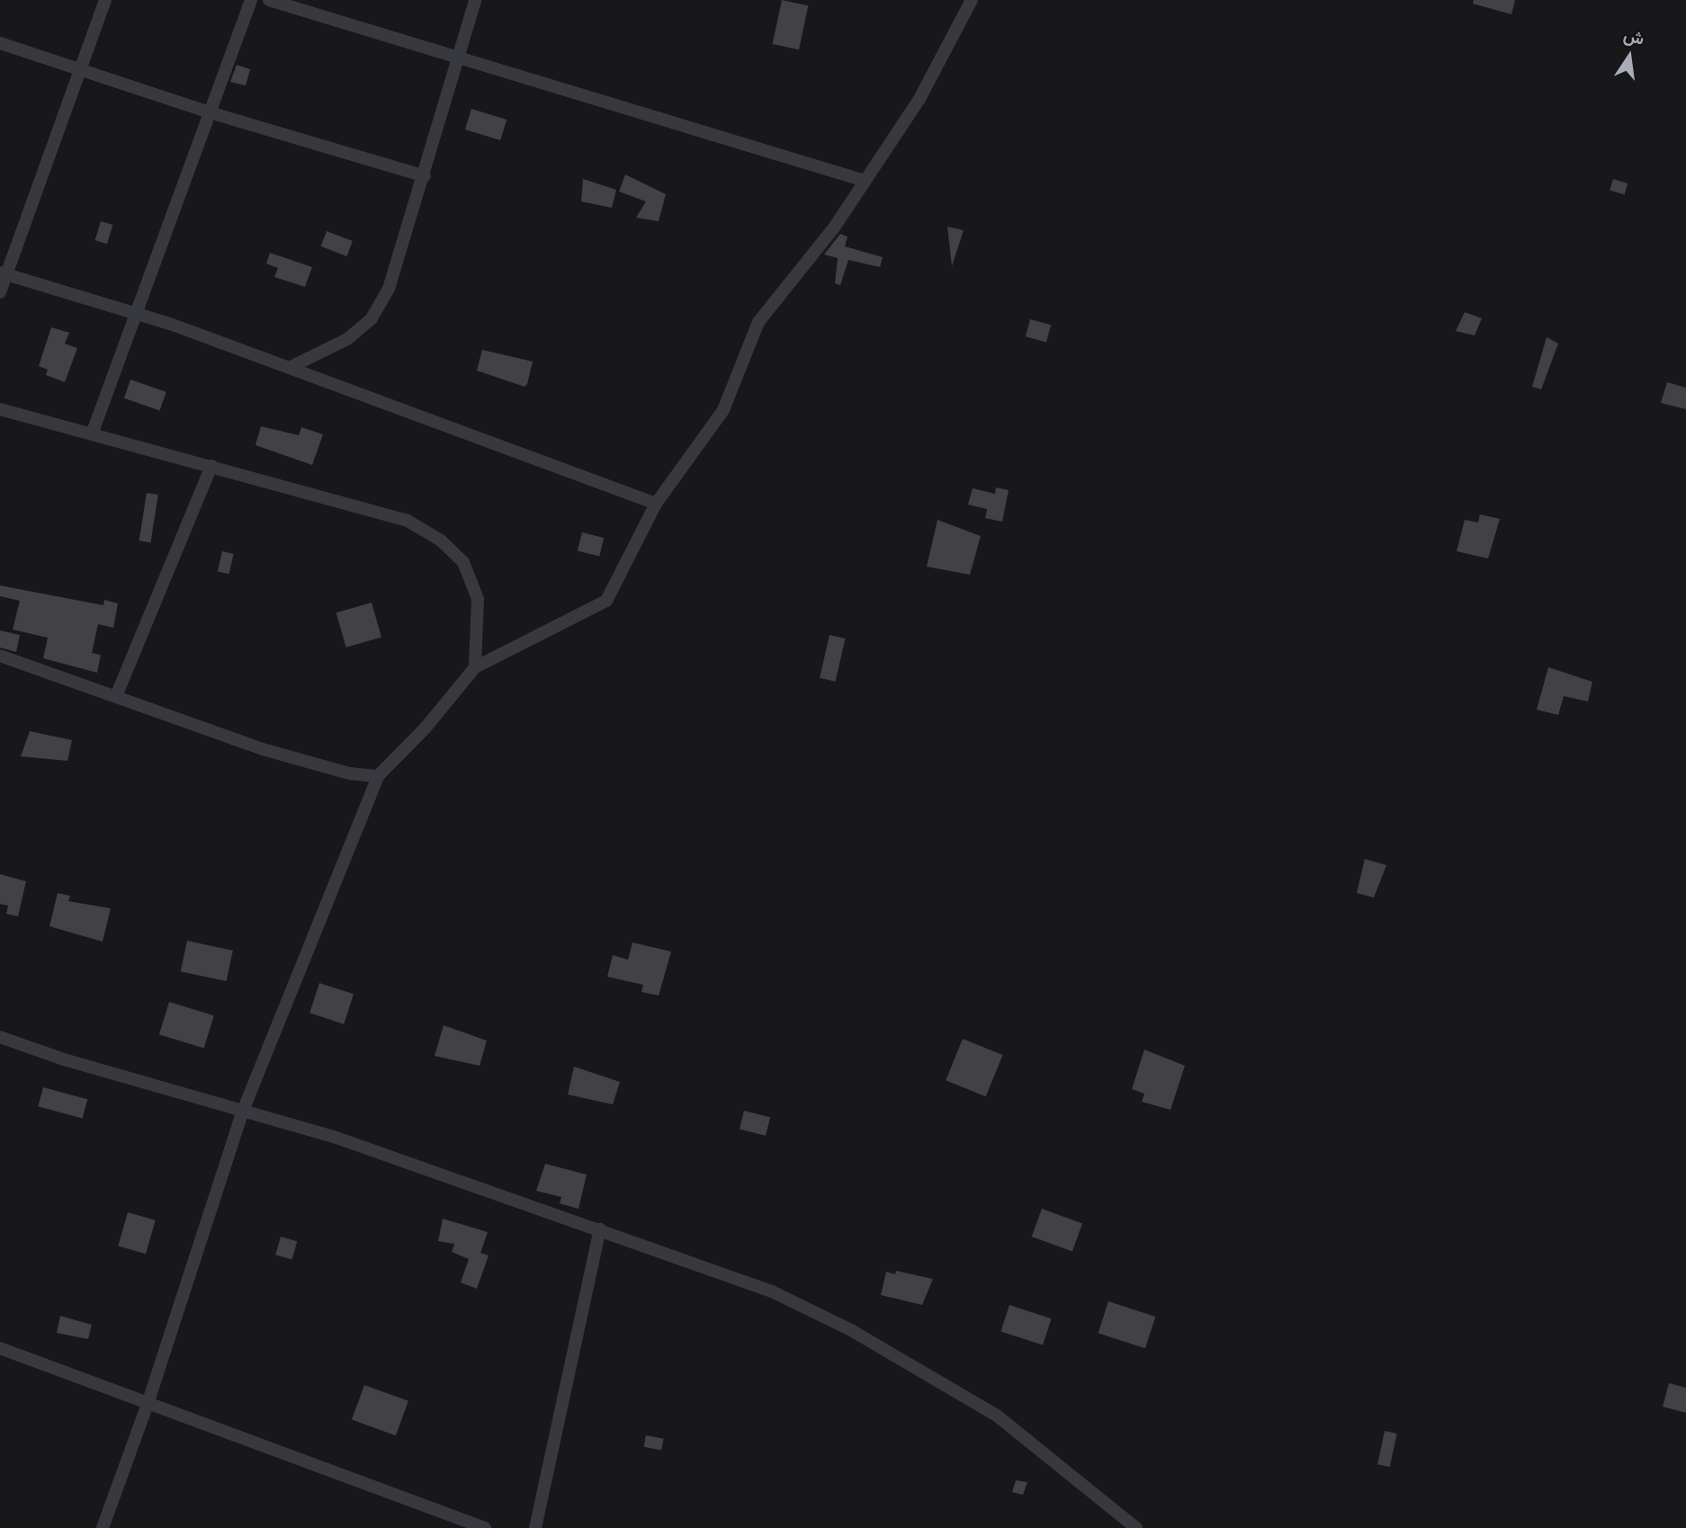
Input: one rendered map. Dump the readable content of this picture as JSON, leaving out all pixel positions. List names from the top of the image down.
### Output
{
  "north": "top"
}
